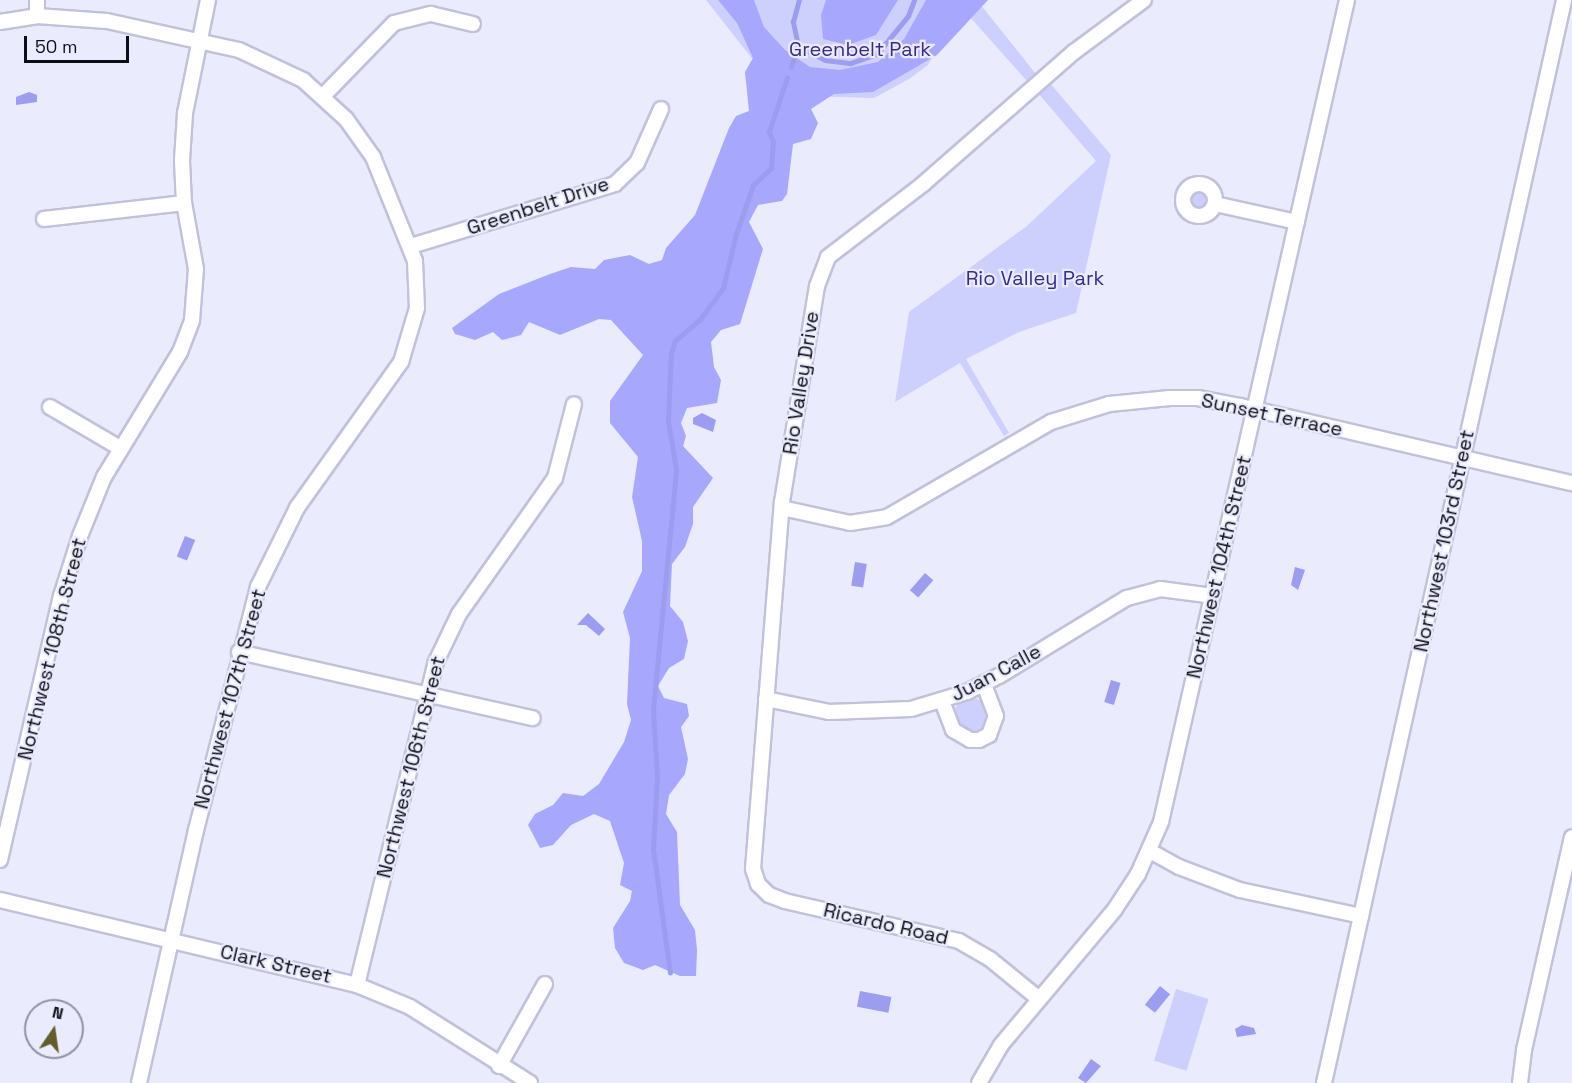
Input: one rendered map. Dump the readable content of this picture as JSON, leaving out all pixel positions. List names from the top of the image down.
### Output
{
  "streets": {
    "street": [
      "Greenbelt Drive",
      "Rio Valley Drive",
      "Sunset Terrace",
      "Northwest 103rd Street",
      "Northwest 104th Street",
      "Northwest 108th Street",
      "Juan Calle",
      "Northwest 107th Street",
      "Northwest 106th Street",
      "Ricardo Road",
      "Clark Street"
    ]
  },
  "crossings": [
    ["Greenbelt Drive", "Northwest 107th Street"],
    ["Rio Valley Drive", "Sunset Terrace"],
    ["Rio Valley Drive", "Juan Calle"],
    ["Rio Valley Drive", "Ricardo Road"],
    ["Sunset Terrace", "Northwest 103rd Street"],
    ["Sunset Terrace", "Northwest 104th Street"],
    ["Northwest 104th Street", "Juan Calle"],
    ["Northwest 104th Street", "Ricardo Road"],
    ["Northwest 108th Street", "Northwest 107th Street"],
    ["Northwest 107th Street", "Clark Street"],
    ["Northwest 106th Street", "Clark Street"]
  ],
  "parks": ["Greenbelt Park", "Rio Valley Park"],
  "scale_bar": "50 m",
  "north": "top"
}
